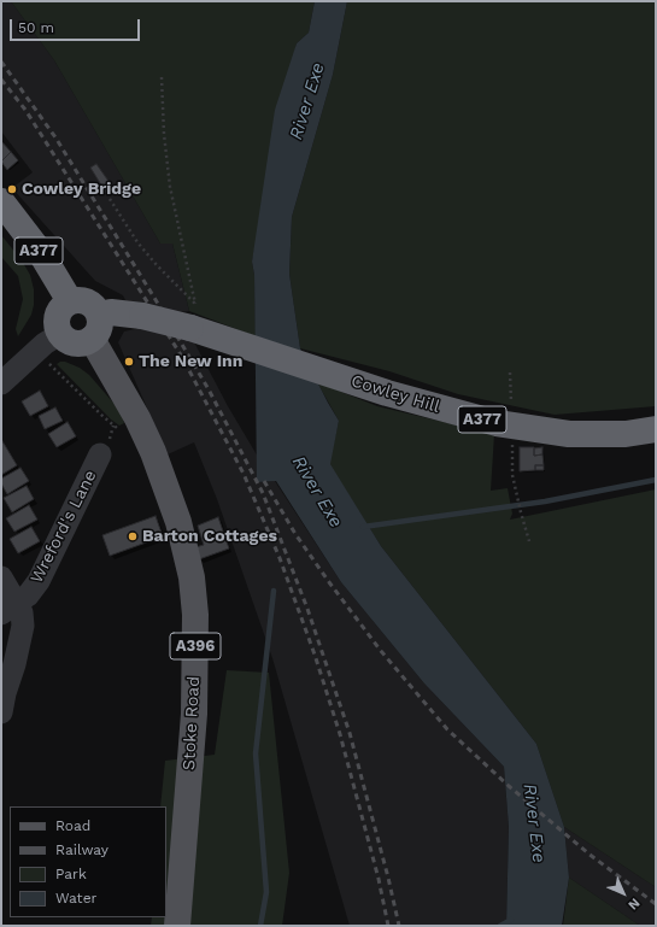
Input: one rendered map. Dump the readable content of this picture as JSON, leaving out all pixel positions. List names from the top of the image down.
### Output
{
  "streets": {
    "highway": ["A377", "Cowley Hill"],
    "main road": ["A396", "Stoke Road"],
    "street": ["Wreford's Lane"]
  },
  "crossings": [
    ["A377", "Cowley Hill"],
    ["A377", "Stoke Road"],
    ["Cowley Hill", "Stoke Road"]
  ],
  "water": ["River Exe"],
  "places": ["Cowley Bridge", "The New Inn", "Barton Cottages"],
  "legend": [
    "Road",
    "Railway",
    "Park",
    "Water"
  ],
  "scale_bar": "50 m",
  "north": "bottom right"
}
